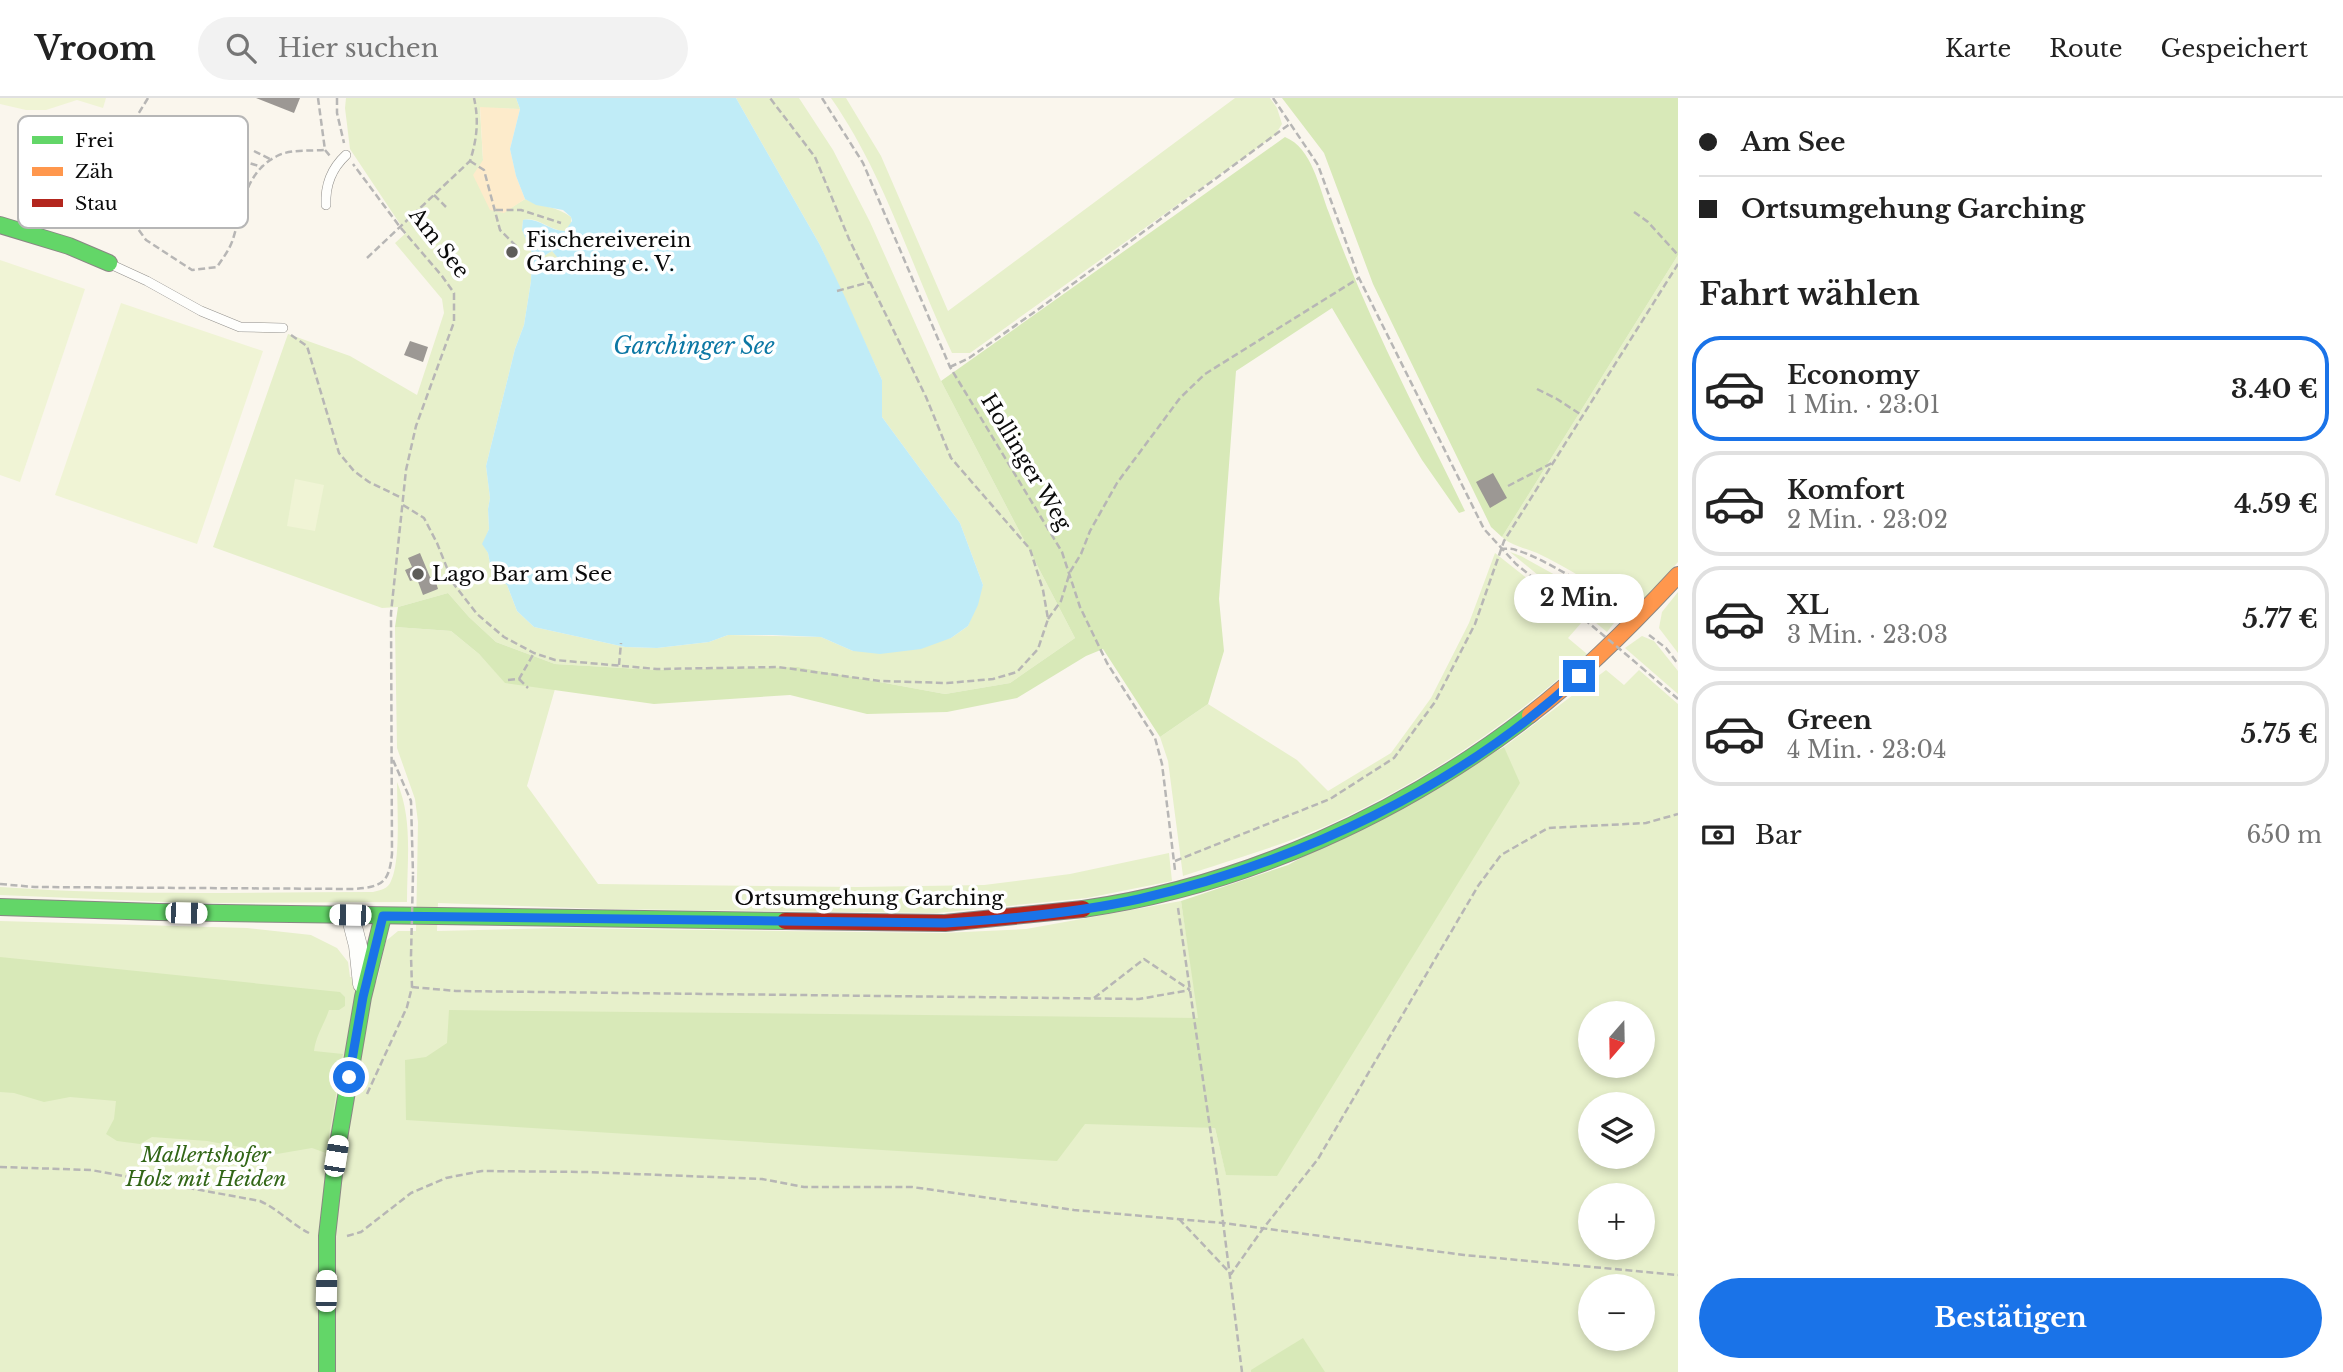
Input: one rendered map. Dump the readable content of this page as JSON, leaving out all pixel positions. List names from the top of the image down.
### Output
{
  "streets": {
    "main road": ["Ortsumgehung Garching"],
    "path": ["Am See", "Hollinger Weg"]
  },
  "water": ["Garchinger See"],
  "parks": ["Mallertshofer Holz mit Heiden"],
  "places": ["Fischereiverein Garching e. V.", "Lago Bar am See"],
  "legend": ["Frei", "Zäh", "Stau"],
  "north": "bottom",
  "page": {
    "header": "Vroom",
    "search": "Hier suchen",
    "nav": ["Karte", "Route", "Gespeichert"],
    "banner": ["Am See", "Ortsumgehung Garching"],
    "heading": "Fahrt wählen",
    "list": [
      {
        "name": "Economy",
        "note": "1 Min. · 23:01",
        "value": "3.40 €"
      },
      {
        "name": "Komfort",
        "note": "2 Min. · 23:02",
        "value": "4.59 €"
      },
      {
        "name": "XL",
        "note": "3 Min. · 23:03",
        "value": "5.77 €"
      },
      {
        "name": "Green",
        "note": "4 Min. · 23:04",
        "value": "5.75 €"
      }
    ],
    "bubble": "2 Min.",
    "pay": ["Bar", "650 m"],
    "map_buttons": ["+", "−"],
    "buttons": "Bestätigen"
  }
}
